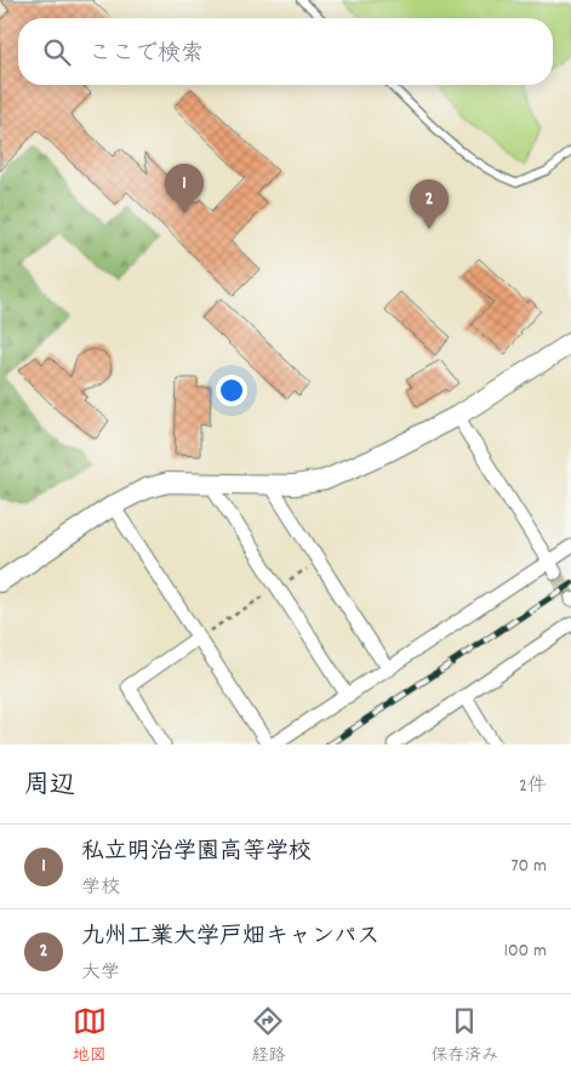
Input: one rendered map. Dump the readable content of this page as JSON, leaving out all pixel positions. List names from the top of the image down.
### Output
{
  "page": {
    "search": "ここで検索",
    "pins": ["1", "2"],
    "heading": ["周辺", "2件"],
    "list": [
      {
        "mark": "1",
        "name": "私立明治学園高等学校",
        "note": "学校",
        "value": "70 m"
      },
      {
        "mark": "2",
        "name": "九州工業大学戸畑キャンパス",
        "note": "大学",
        "value": "100 m"
      }
    ],
    "nav": ["地図", "経路", "保存済み"]
  }
}
